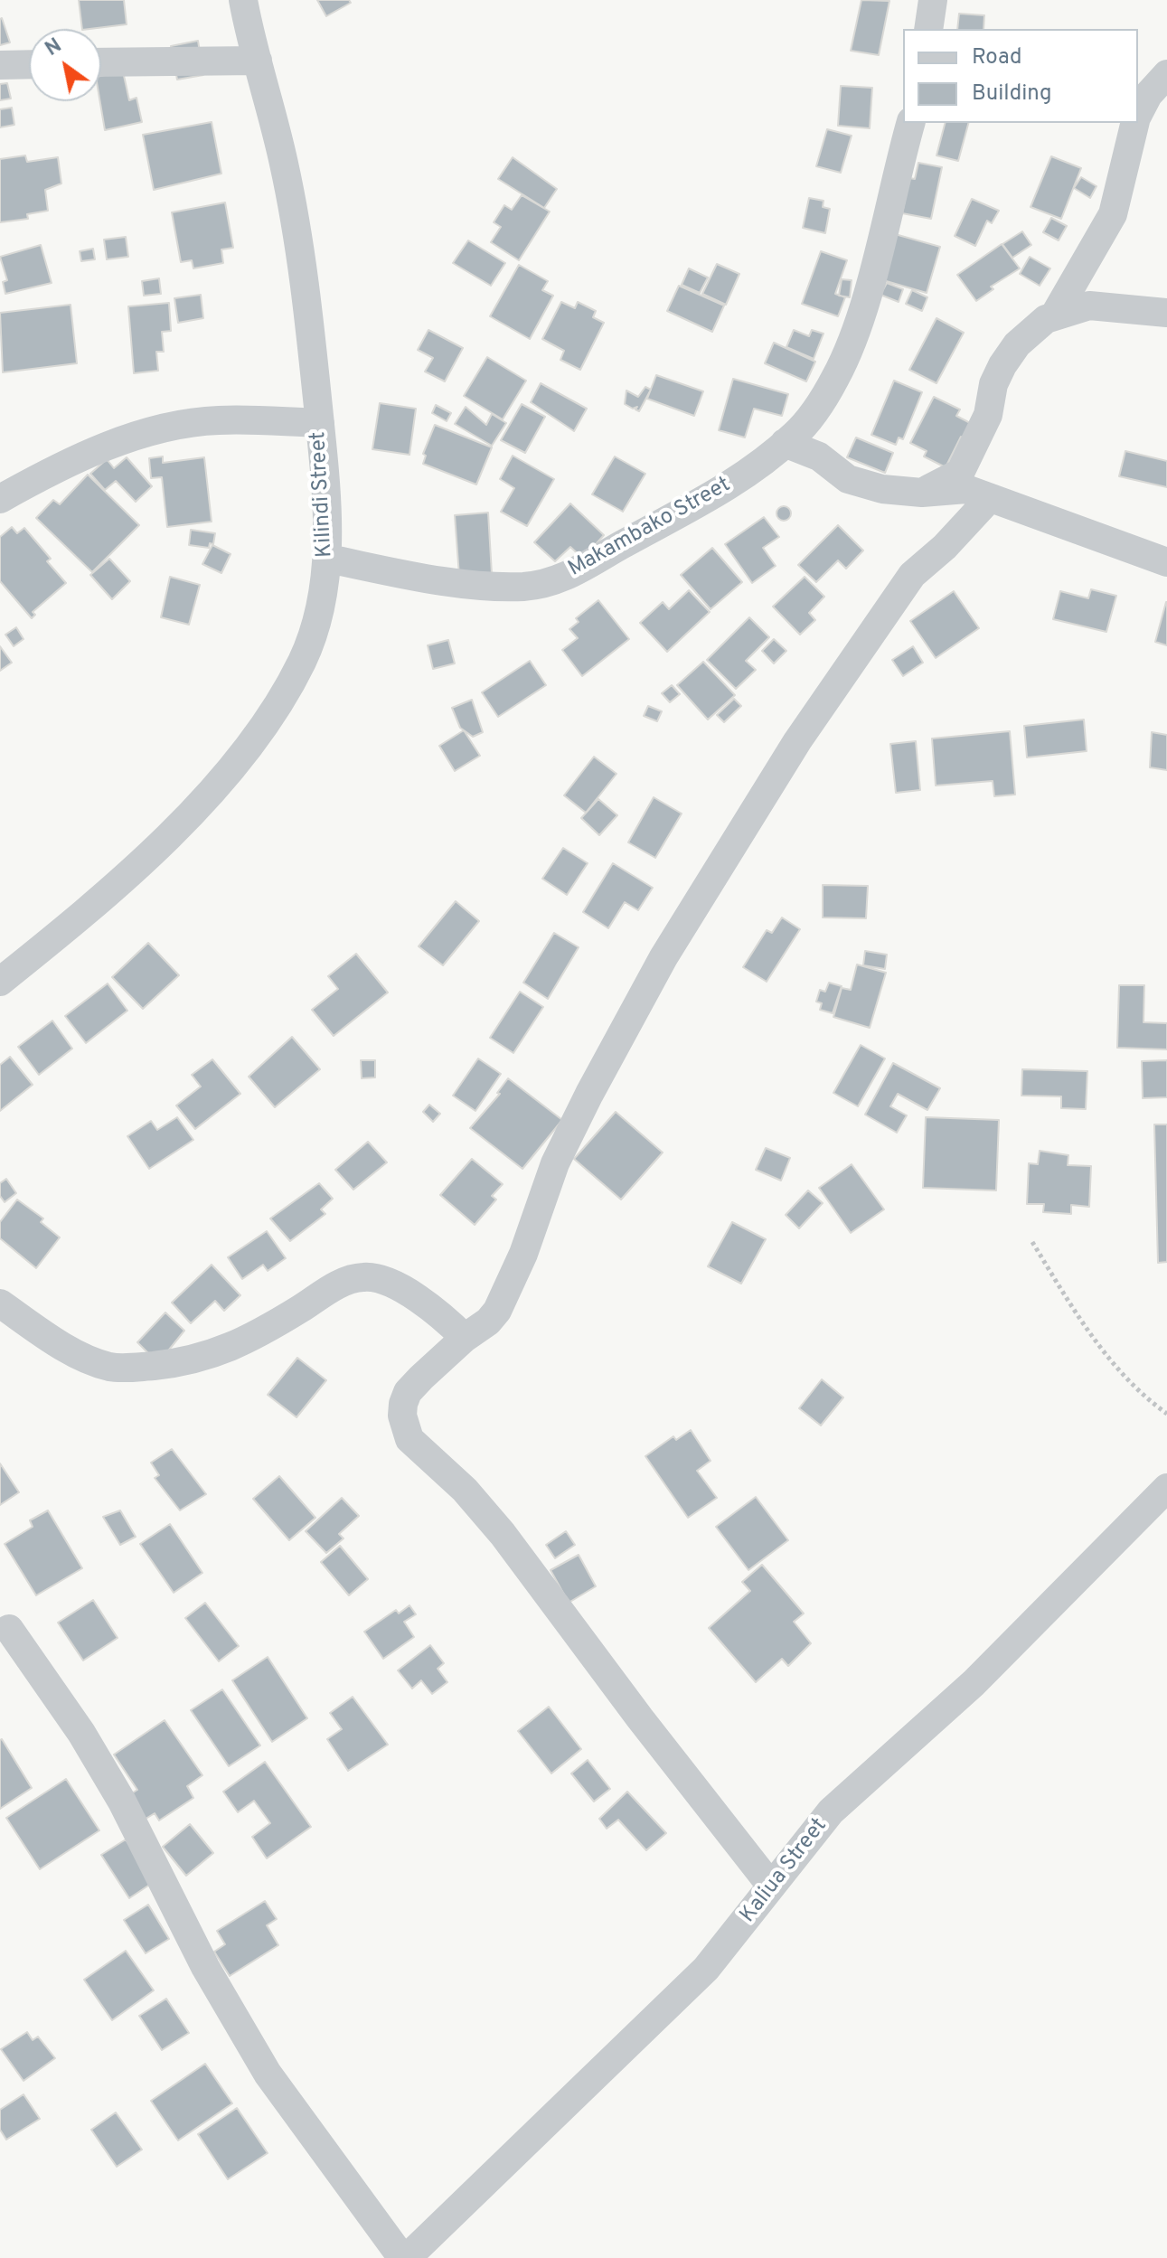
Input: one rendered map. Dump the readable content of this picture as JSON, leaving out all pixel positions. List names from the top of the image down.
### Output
{
  "streets": {
    "street": ["Kilindi Street", "Makambako Street", "Kaliua Street"]
  },
  "crossings": [
    ["Kilindi Street", "Makambako Street"]
  ],
  "legend": ["Road", "Building"],
  "north": "top left"
}
